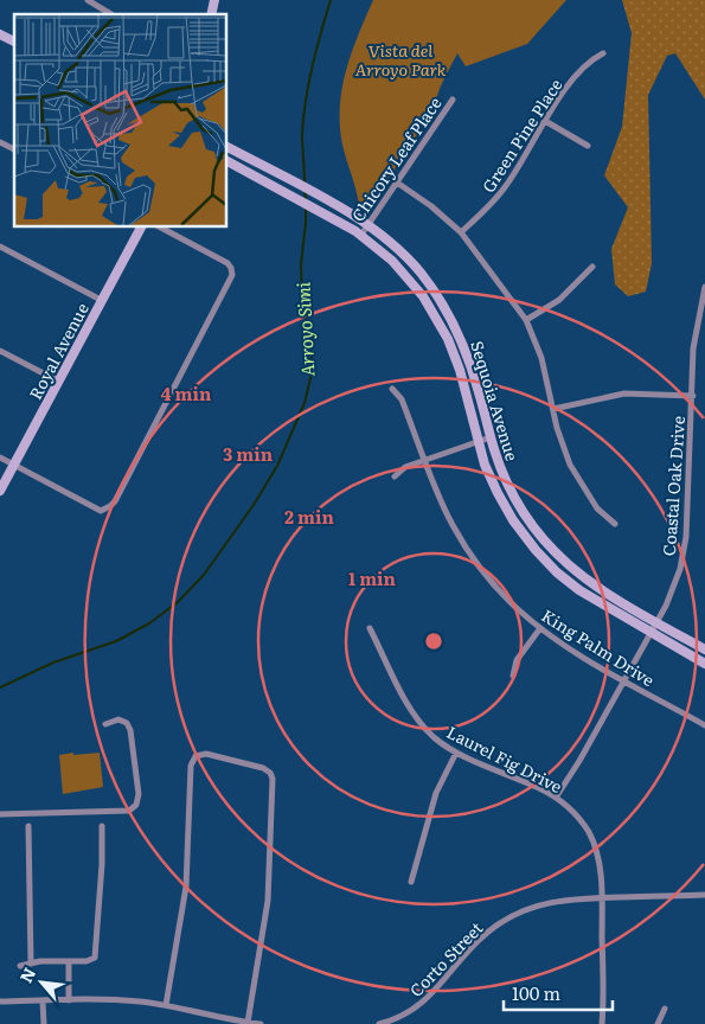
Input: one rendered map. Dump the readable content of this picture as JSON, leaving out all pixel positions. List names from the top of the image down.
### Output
{
  "streets": {
    "main road": ["Royal Avenue", "Sequoia Avenue"],
    "street": [
      "Green Pine Place",
      "Chicory Leaf Place",
      "Coastal Oak Drive",
      "King Palm Drive",
      "Laurel Fig Drive",
      "Corto Street"
    ]
  },
  "crossings": [
    ["Chicory Leaf Place", "Sequoia Avenue"],
    ["Sequoia Avenue", "Coastal Oak Drive"],
    ["Coastal Oak Drive", "King Palm Drive"],
    ["Coastal Oak Drive", "Laurel Fig Drive"],
    ["Laurel Fig Drive", "Corto Street"]
  ],
  "water": ["Arroyo Simi"],
  "parks": ["Vista del Arroyo Park"],
  "scale_bar": "100 m",
  "north": "top left",
  "rings": [
    "4 min",
    "3 min",
    "2 min",
    "1 min"
  ]
}
